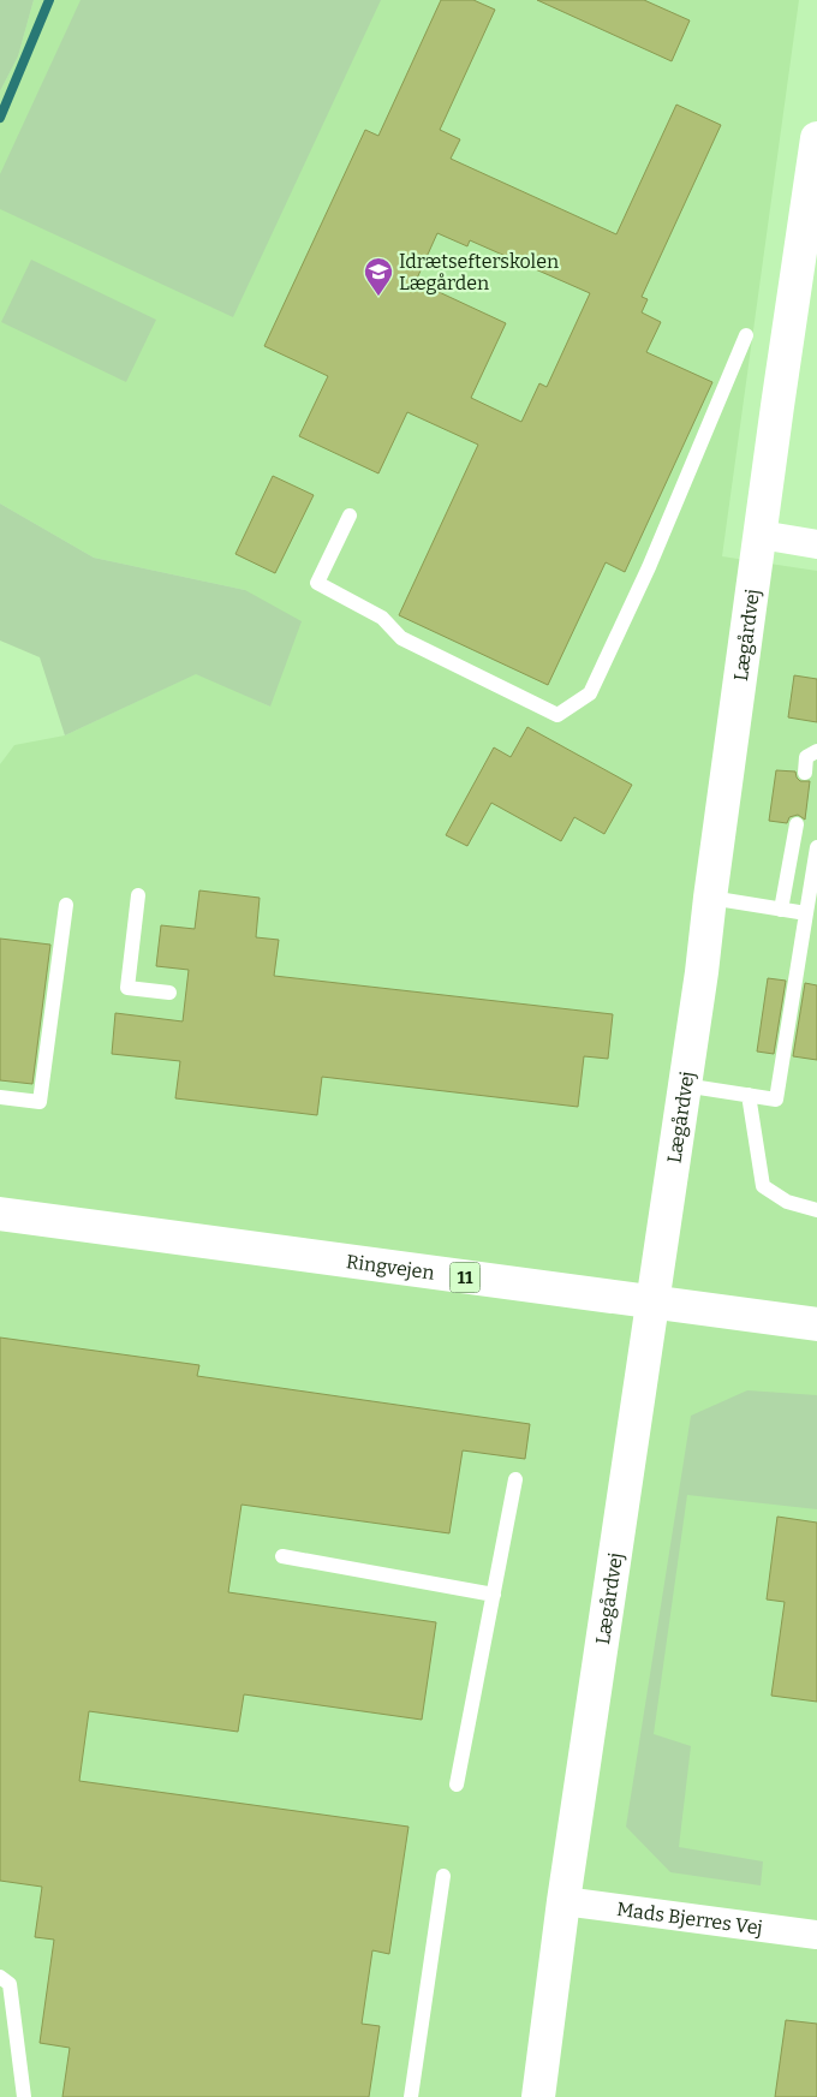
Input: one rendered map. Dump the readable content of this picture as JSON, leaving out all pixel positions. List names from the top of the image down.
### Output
{
  "streets": {
    "street": [
      "Lægårdvej",
      "Ringvejen",
      "11",
      "Mads Bjerres Vej"
    ]
  },
  "crossings": [
    ["Lægårdvej", "Ringvejen"],
    ["Lægårdvej", "Mads Bjerres Vej"]
  ],
  "places": {
    "school or university": ["Idrætsefterskolen Lægården"]
  }
}
